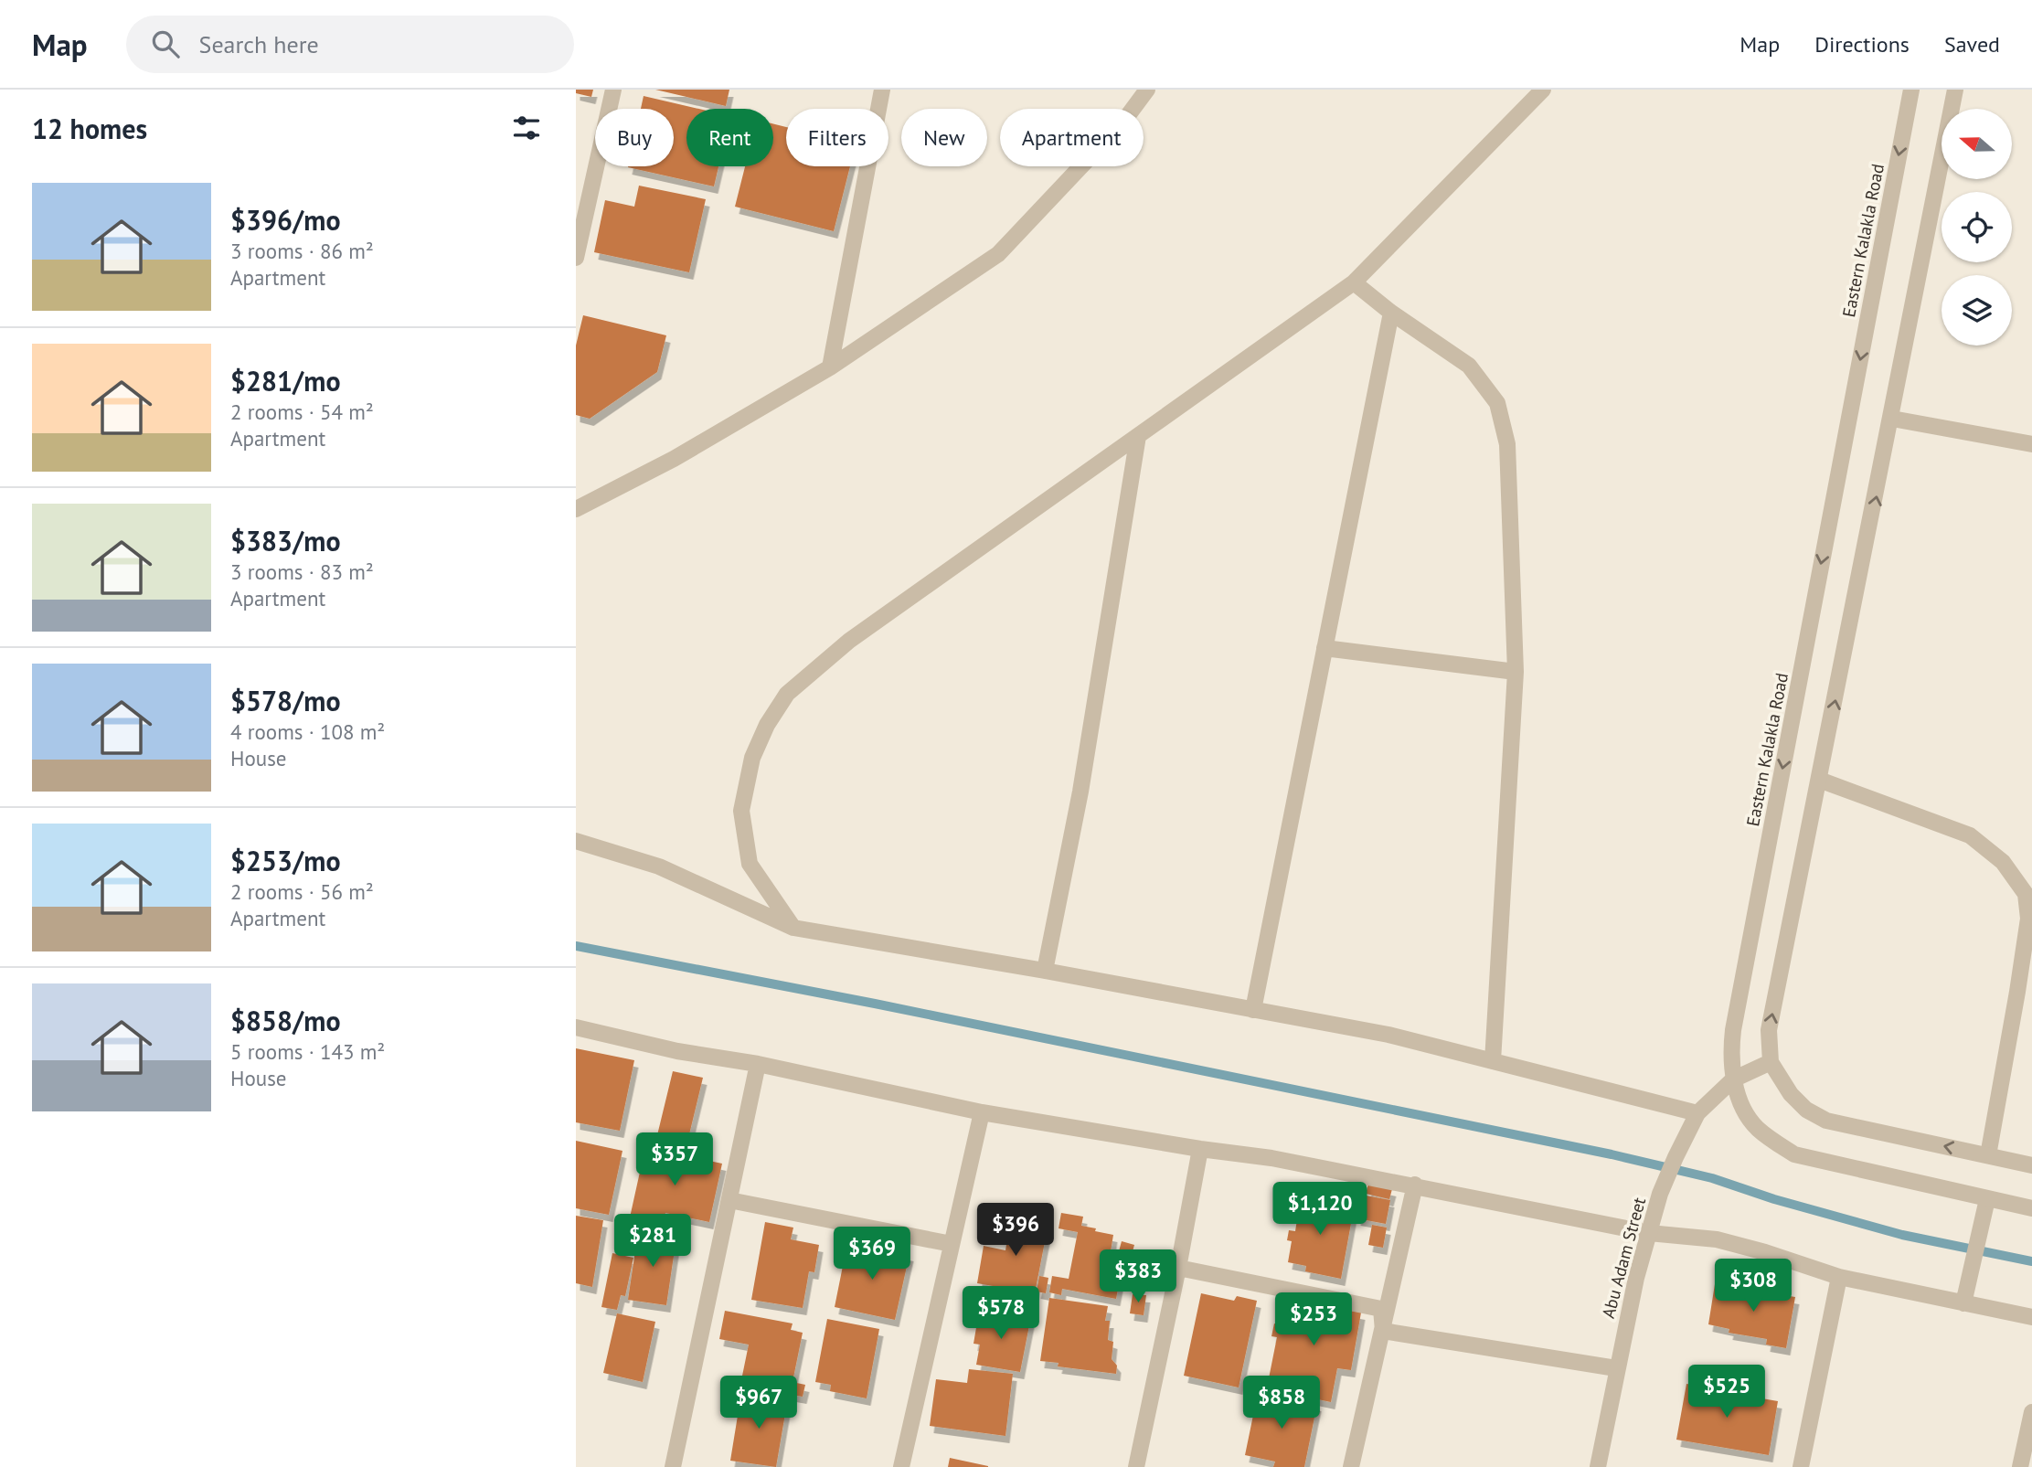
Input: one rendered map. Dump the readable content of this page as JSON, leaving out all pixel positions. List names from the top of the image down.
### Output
{
  "streets": {
    "street": ["Eastern Kalakla Road", "Abu Adam Street"]
  },
  "crossings": [
    ["Eastern Kalakla Road", "Abu Adam Street"]
  ],
  "north": "left",
  "page": {
    "header": "Map",
    "search": "Search here",
    "nav": ["Map", "Directions", "Saved"],
    "heading": "12 homes",
    "chip": [
      "Buy",
      "Rent",
      "Filters",
      "New",
      "Apartment"
    ],
    "list": [
      {
        "name": "$396/mo",
        "note": "3 rooms · 86 m² · Apartment"
      },
      {
        "name": "$281/mo",
        "note": "2 rooms · 54 m² · Apartment"
      },
      {
        "name": "$383/mo",
        "note": "3 rooms · 83 m² · Apartment"
      },
      {
        "name": "$578/mo",
        "note": "4 rooms · 108 m² · House"
      },
      {
        "name": "$253/mo",
        "note": "2 rooms · 56 m² · Apartment"
      },
      {
        "name": "$858/mo",
        "note": "5 rooms · 143 m² · House"
      }
    ],
    "price": [
      "$357",
      "$1,120",
      "$396",
      "$281",
      "$369",
      "$383",
      "$308",
      "$578",
      "$253",
      "$525",
      "$967",
      "$858"
    ]
  }
}
